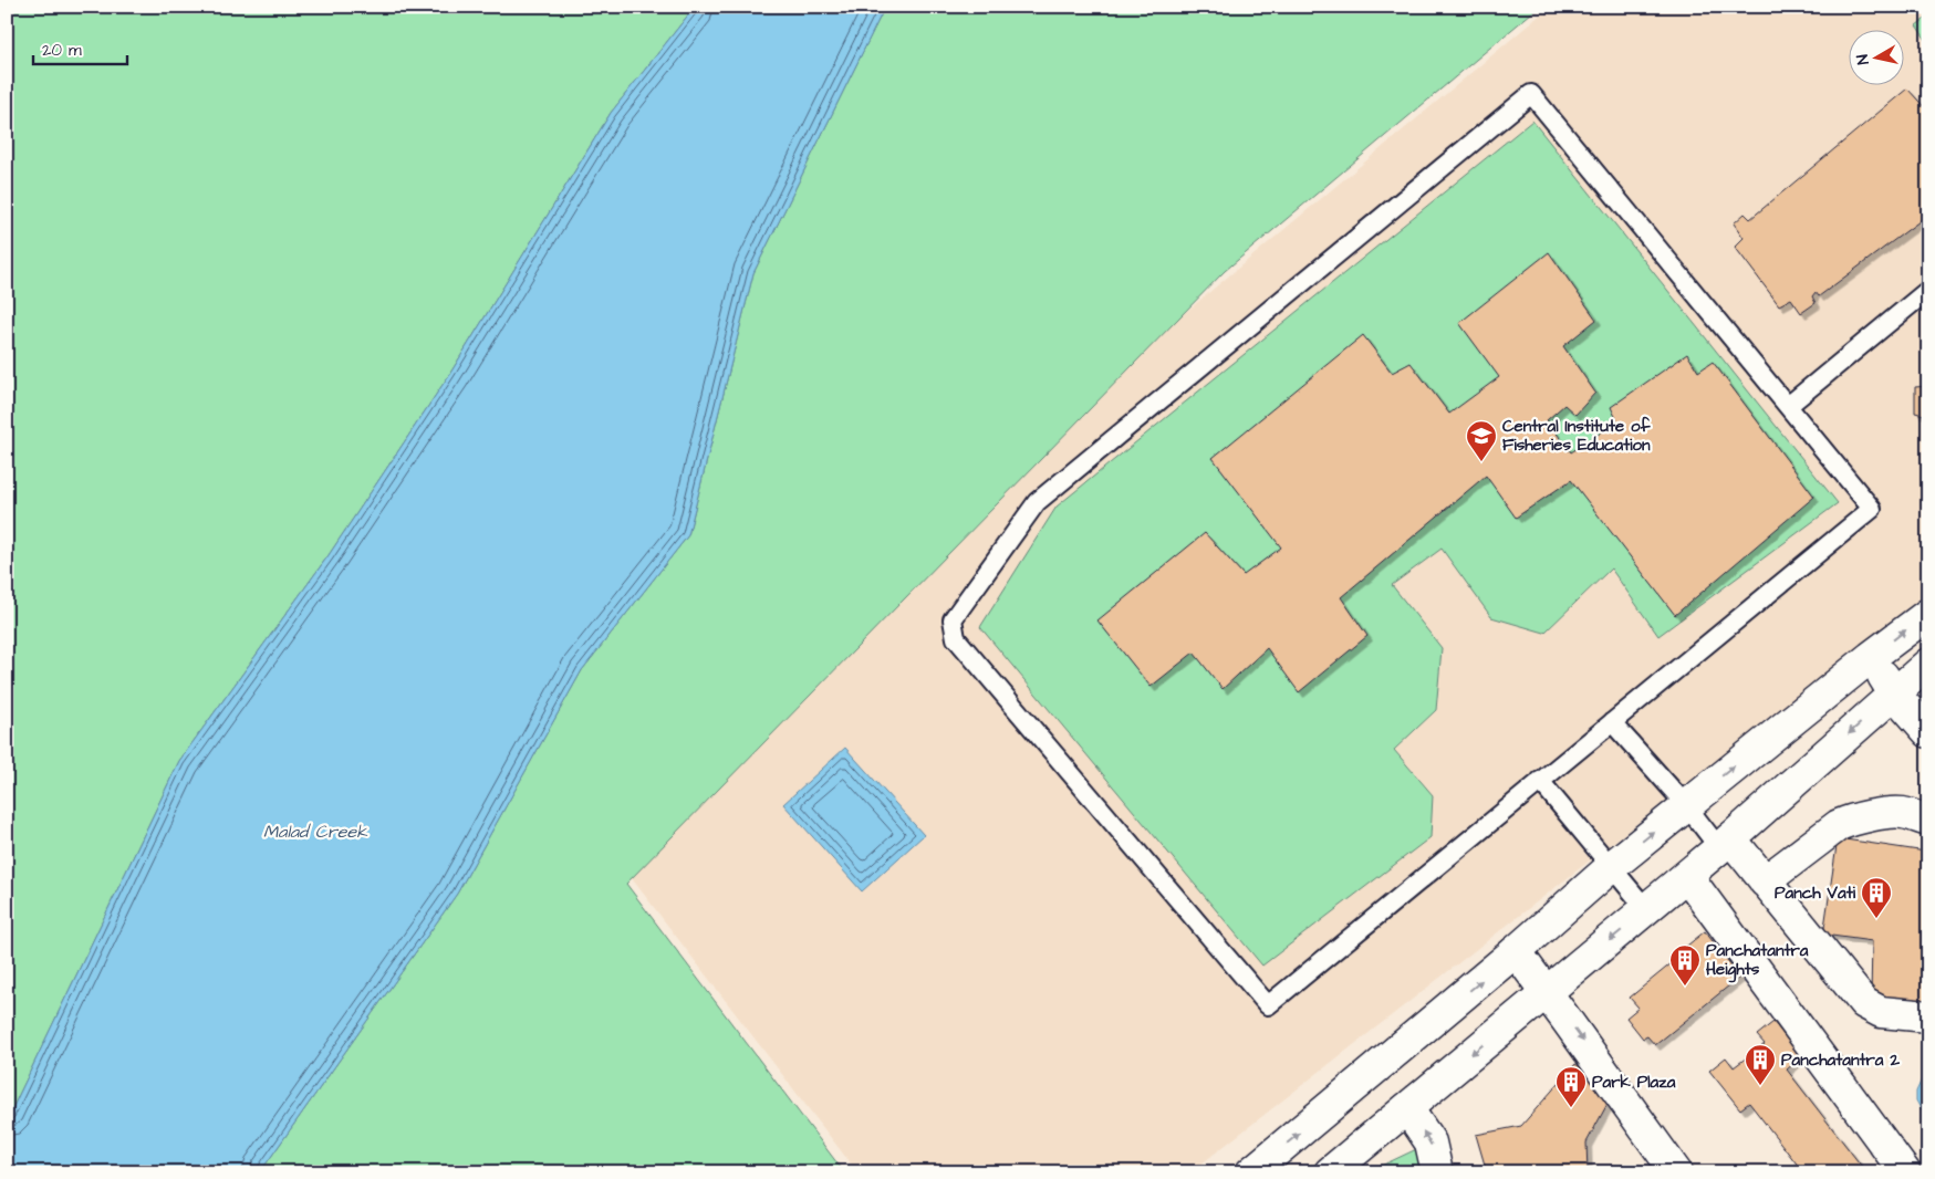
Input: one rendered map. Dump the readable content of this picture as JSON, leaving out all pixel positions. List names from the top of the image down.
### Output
{
  "water": ["Malad Creek"],
  "places": {
    "school or university": ["Central Institute of Fisheries Education"],
    "building": [
      "Panch Vati",
      "Panchatantra Heights",
      "Panchatantra 2",
      "Park Plaza"
    ]
  },
  "scale_bar": "20 m",
  "north": "left"
}
